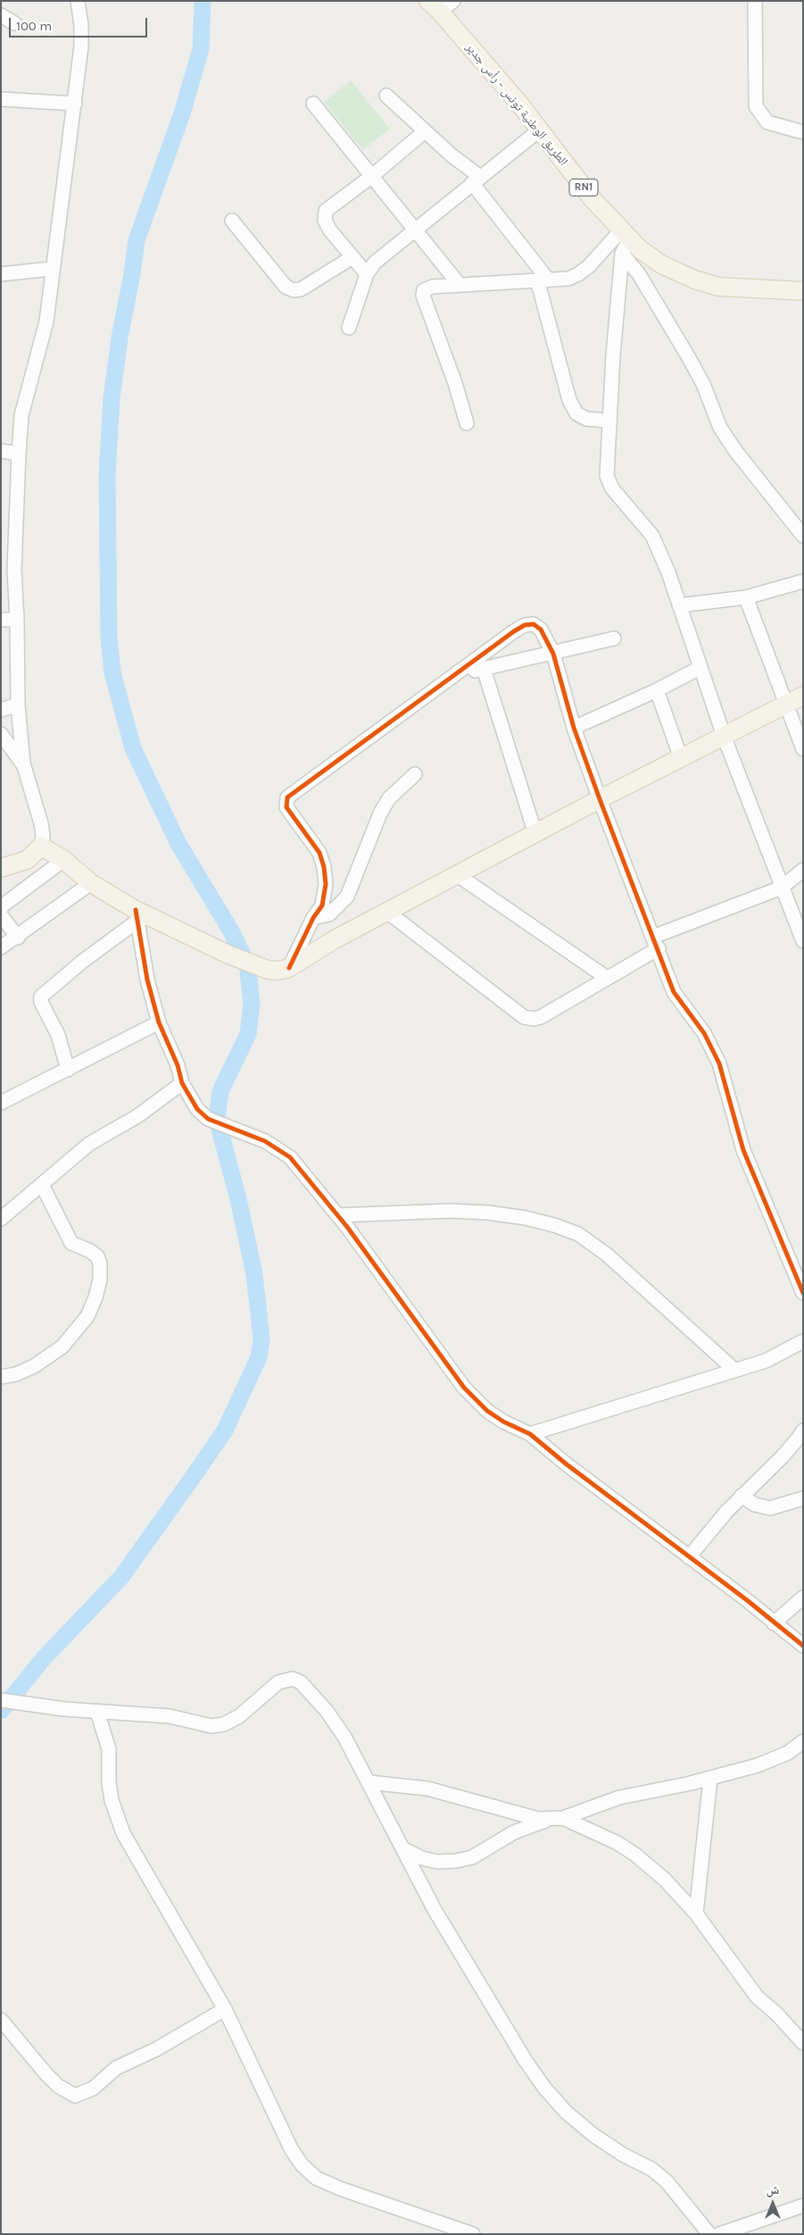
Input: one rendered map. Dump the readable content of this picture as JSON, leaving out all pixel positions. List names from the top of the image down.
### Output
{
  "streets": {
    "main road": ["الطريق الوطنية تونس - رأس جدير", "RN1"]
  },
  "scale_bar": "100 m",
  "north": "top"
}
